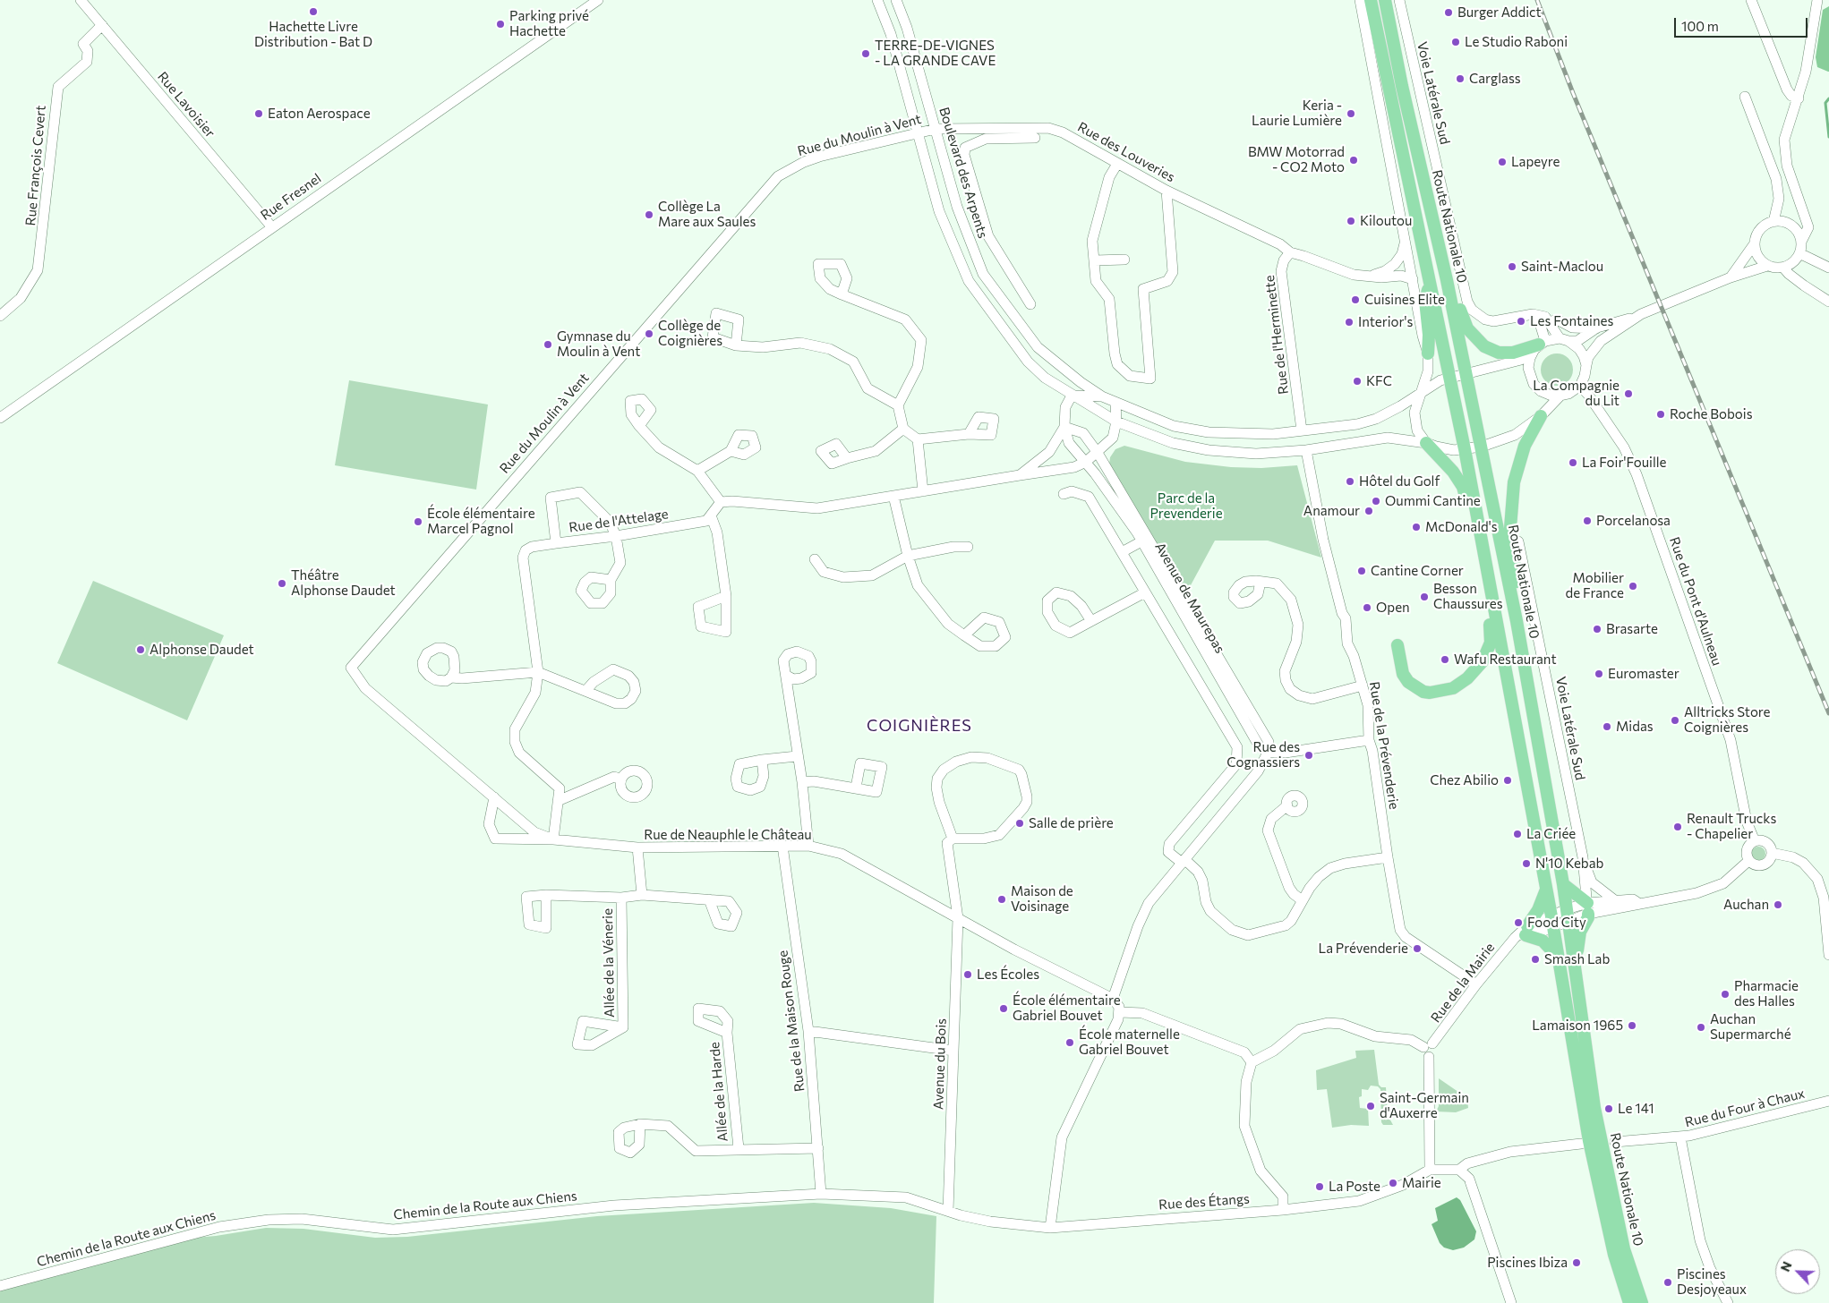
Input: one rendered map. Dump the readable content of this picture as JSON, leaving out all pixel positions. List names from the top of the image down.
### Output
{
  "streets": {
    "main road": ["Route Nationale 10"],
    "street": [
      "Voie Latérale Sud",
      "Rue Lavoisier",
      "Rue du Moulin à Vent",
      "Rue des Louveries",
      "Rue François Cevert",
      "Boulevard des Arpents",
      "Rue Fresnel",
      "Rue de l'Herminette",
      "Rue de l'Attelage",
      "Avenue de Maurepas",
      "Rue du Pont d'Aulneau",
      "Rue de la Prévenderie",
      "Rue de Neauphle le Château",
      "Allée de la Vénerie",
      "Rue de la Mairie",
      "Rue de la Maison Rouge",
      "Avenue du Bois",
      "Allée de la Harde",
      "Rue du Four à Chaux",
      "Rue des Étangs",
      "Chemin de la Route aux Chiens"
    ]
  },
  "crossings": [
    ["Voie Latérale Sud", "Rue de la Mairie"],
    ["Rue Lavoisier", "Rue François Cevert"],
    ["Rue Lavoisier", "Rue Fresnel"],
    ["Rue du Moulin à Vent", "Rue des Louveries"],
    ["Rue du Moulin à Vent", "Boulevard des Arpents"],
    ["Rue du Moulin à Vent", "Rue de l'Attelage"],
    ["Rue du Moulin à Vent", "Rue de Neauphle le Château"],
    ["Rue des Louveries", "Boulevard des Arpents"],
    ["Rue des Louveries", "Rue de l'Herminette"],
    ["Boulevard des Arpents", "Route Nationale 10"],
    ["Boulevard des Arpents", "Rue de l'Herminette"],
    ["Boulevard des Arpents", "Rue du Pont d'Aulneau"],
    ["Route Nationale 10", "Rue de la Mairie"],
    ["Rue de l'Attelage", "Rue de Neauphle le Château"],
    ["Rue de la Prévenderie", "Rue de la Mairie"],
    ["Rue de Neauphle le Château", "Rue de la Maison Rouge"],
    ["Rue de Neauphle le Château", "Avenue du Bois"],
    ["Rue de la Maison Rouge", "Allée de la Harde"],
    ["Rue de la Maison Rouge", "Rue des Étangs"],
    ["Rue de la Maison Rouge", "Chemin de la Route aux Chiens"],
    ["Avenue du Bois", "Rue des Étangs"],
    ["Rue des Étangs", "Chemin de la Route aux Chiens"]
  ],
  "districts": ["COIGNIÈRES"],
  "parks": ["Parc de la Prevenderie"],
  "places": [
    "Hachette Livre Distribution - Bat D",
    "Burger Addict",
    "Parking privé Hachette",
    "Le Studio Raboni",
    "TERRE-DE-VIGNES - LA GRANDE CAVE",
    "Carglass",
    "Eaton Aerospace",
    "Keria - Laurie Lumière",
    "BMW Motorrad - CO2 Moto",
    "Lapeyre",
    "Collège La Mare aux Saules",
    "Kiloutou",
    "Saint-Maclou",
    "Cuisines Elite",
    "Les Fontaines",
    "Interior's",
    "Collège de Coignières",
    "Gymnase du Moulin à Vent",
    "KFC",
    "La Compagnie du Lit",
    "Roche Bobois",
    "La Foir'Fouille",
    "Hôtel du Golf",
    "Oummi Cantine",
    "Anamour",
    "Porcelanosa",
    "École élémentaire Marcel Pagnol",
    "McDonald's",
    "Cantine Corner",
    "Théâtre Alphonse Daudet",
    "Mobilier de France",
    "Besson Chaussures",
    "Open",
    "Brasarte",
    "Alphonse Daudet",
    "Wafu Restaurant",
    "Euromaster",
    "Alltricks Store Coignières",
    "Midas",
    "Rue des Cognassiers",
    "Chez Abilio",
    "Salle de prière",
    "Renault Trucks - Chapelier",
    "La Criée",
    "N'10 Kebab",
    "Maison de Voisinage",
    "Auchan",
    "Food City",
    "La Prévenderie",
    "Smash Lab",
    "Les Écoles",
    "Pharmacie des Halles",
    "École élémentaire Gabriel Bouvet",
    "Lamaison 1965",
    "Auchan Supermarché",
    "École maternelle Gabriel Bouvet",
    "Saint-Germain d'Auxerre",
    "Le 141",
    "Mairie",
    "La Poste",
    "Piscines Ibiza",
    "Piscines Desjoyeaux"
  ],
  "scale_bar": "100 m",
  "north": "top left"
}
